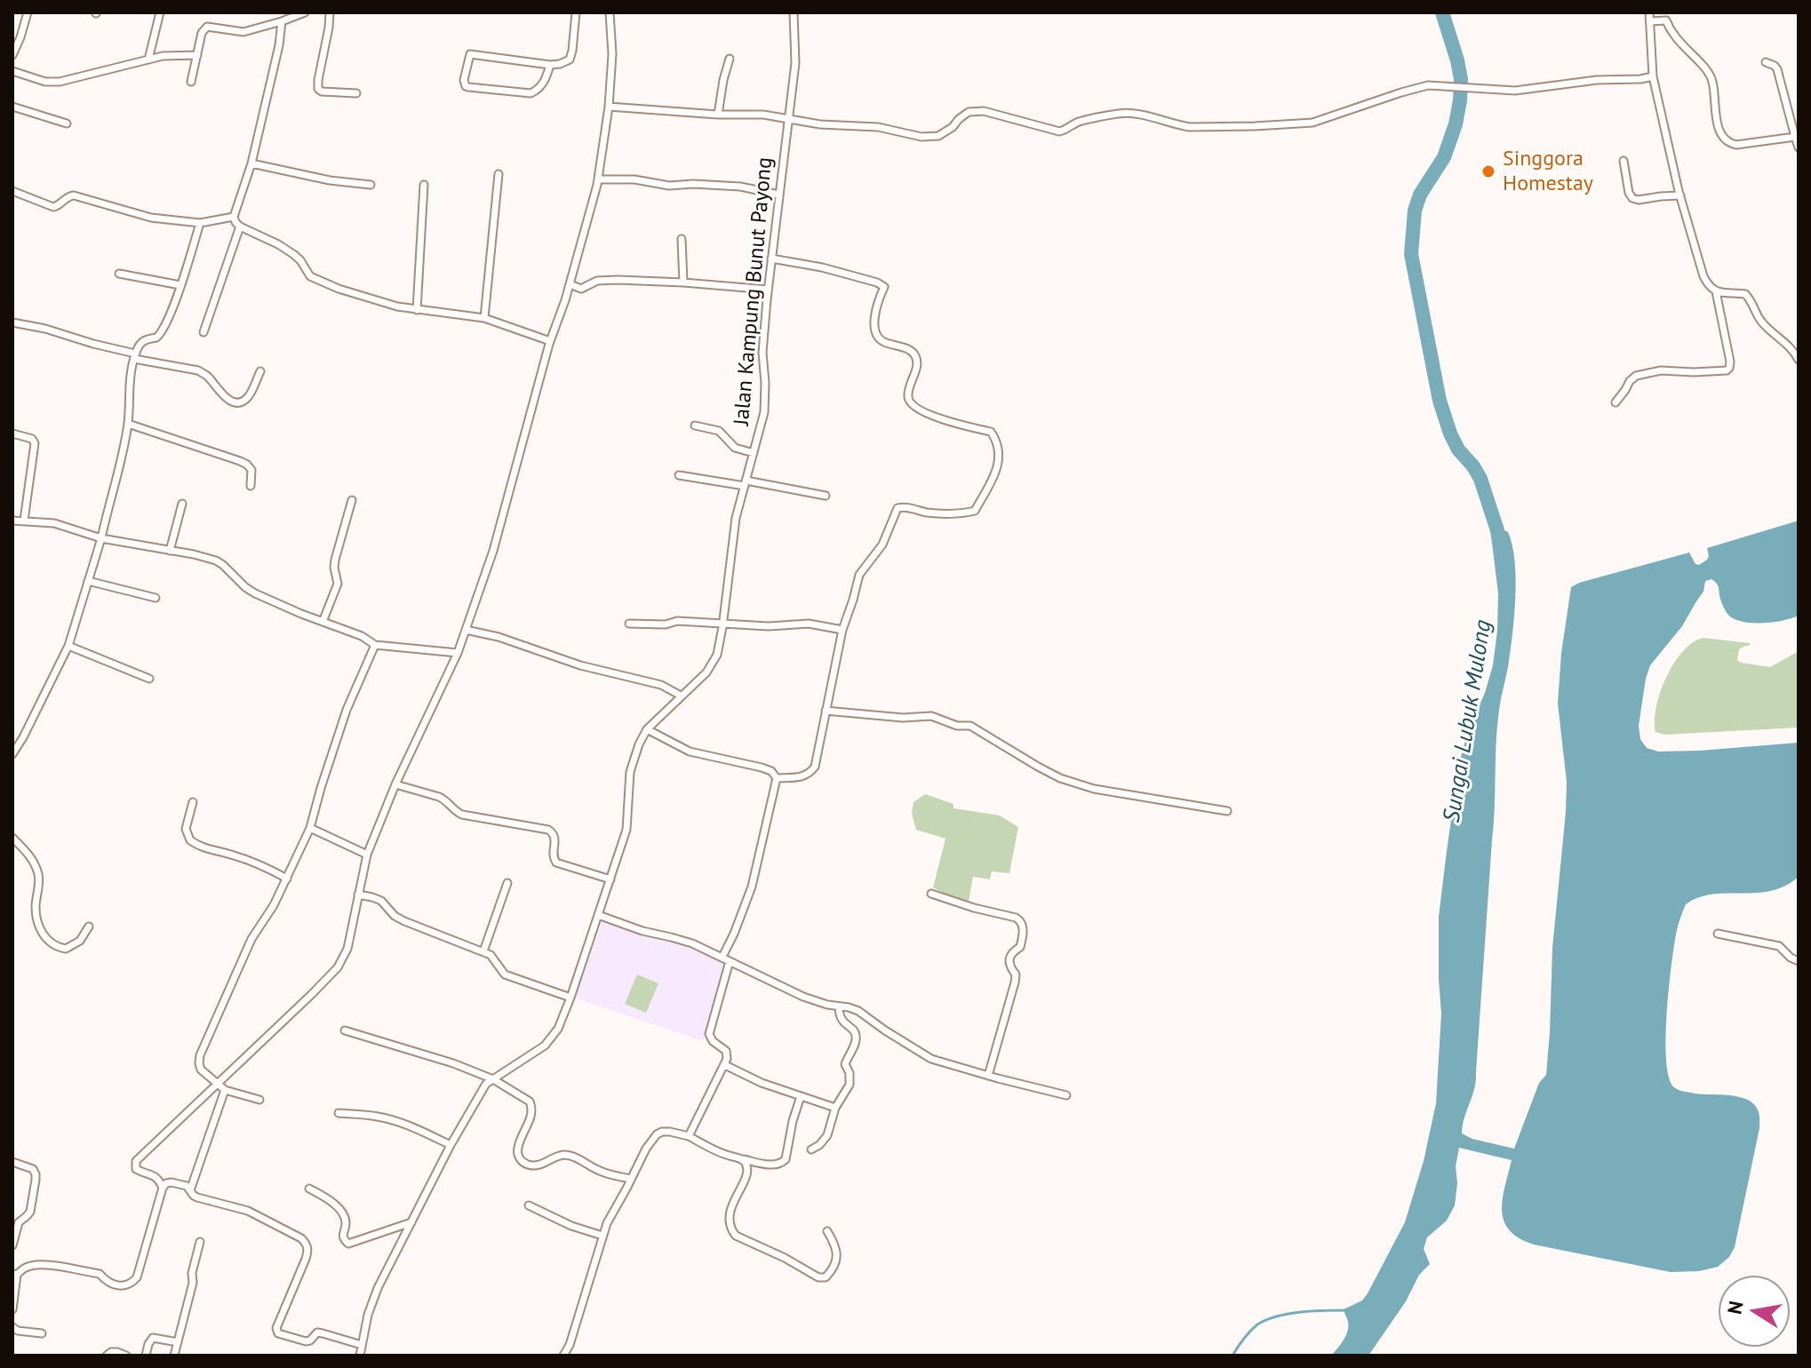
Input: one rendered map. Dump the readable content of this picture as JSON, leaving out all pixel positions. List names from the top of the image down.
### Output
{
  "streets": {
    "street": ["Jalan Kampung Bunut Payong"]
  },
  "water": ["Sungai Lubuk Mulong"],
  "places": ["Singgora Homestay"],
  "north": "left"
}
